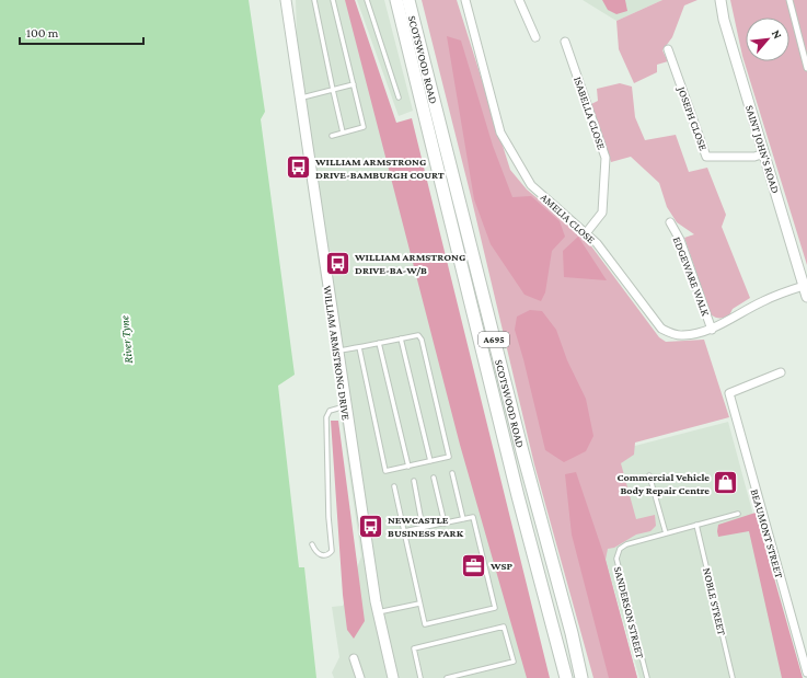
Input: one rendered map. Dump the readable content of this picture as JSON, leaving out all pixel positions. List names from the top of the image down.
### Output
{
  "streets": {
    "main road": ["SCOTSWOOD ROAD", "A695"],
    "street": [
      "ISABELLA CLOSE",
      "JOSEPH CLOSE",
      "SAINT JOHN'S ROAD",
      "AMELIA CLOSE",
      "EDGEWARE WALK",
      "WILLIAM ARMSTRONG DRIVE",
      "BEAUMONT STREET"
    ],
    "lane": ["NOBLE STREET", "SANDERSON STREET"]
  },
  "crossings": [
    ["ISABELLA CLOSE", "AMELIA CLOSE"],
    ["JOSEPH CLOSE", "SAINT JOHN'S ROAD"],
    ["SAINT JOHN'S ROAD", "AMELIA CLOSE"],
    ["AMELIA CLOSE", "EDGEWARE WALK"],
    ["NOBLE STREET", "SANDERSON STREET"]
  ],
  "water": ["River Tyne"],
  "places": {
    "bus stop": ["WILLIAM ARMSTRONG DRIVE-BAMBURGH COURT", "WILLIAM ARMSTRONG DRIVE-BA-W/B", "NEWCASTLE BUSINESS PARK"],
    "shop": ["Commercial Vehicle Body Repair Centre"],
    "office": ["WSP"]
  },
  "scale_bar": "100 m",
  "north": "top right"
}
